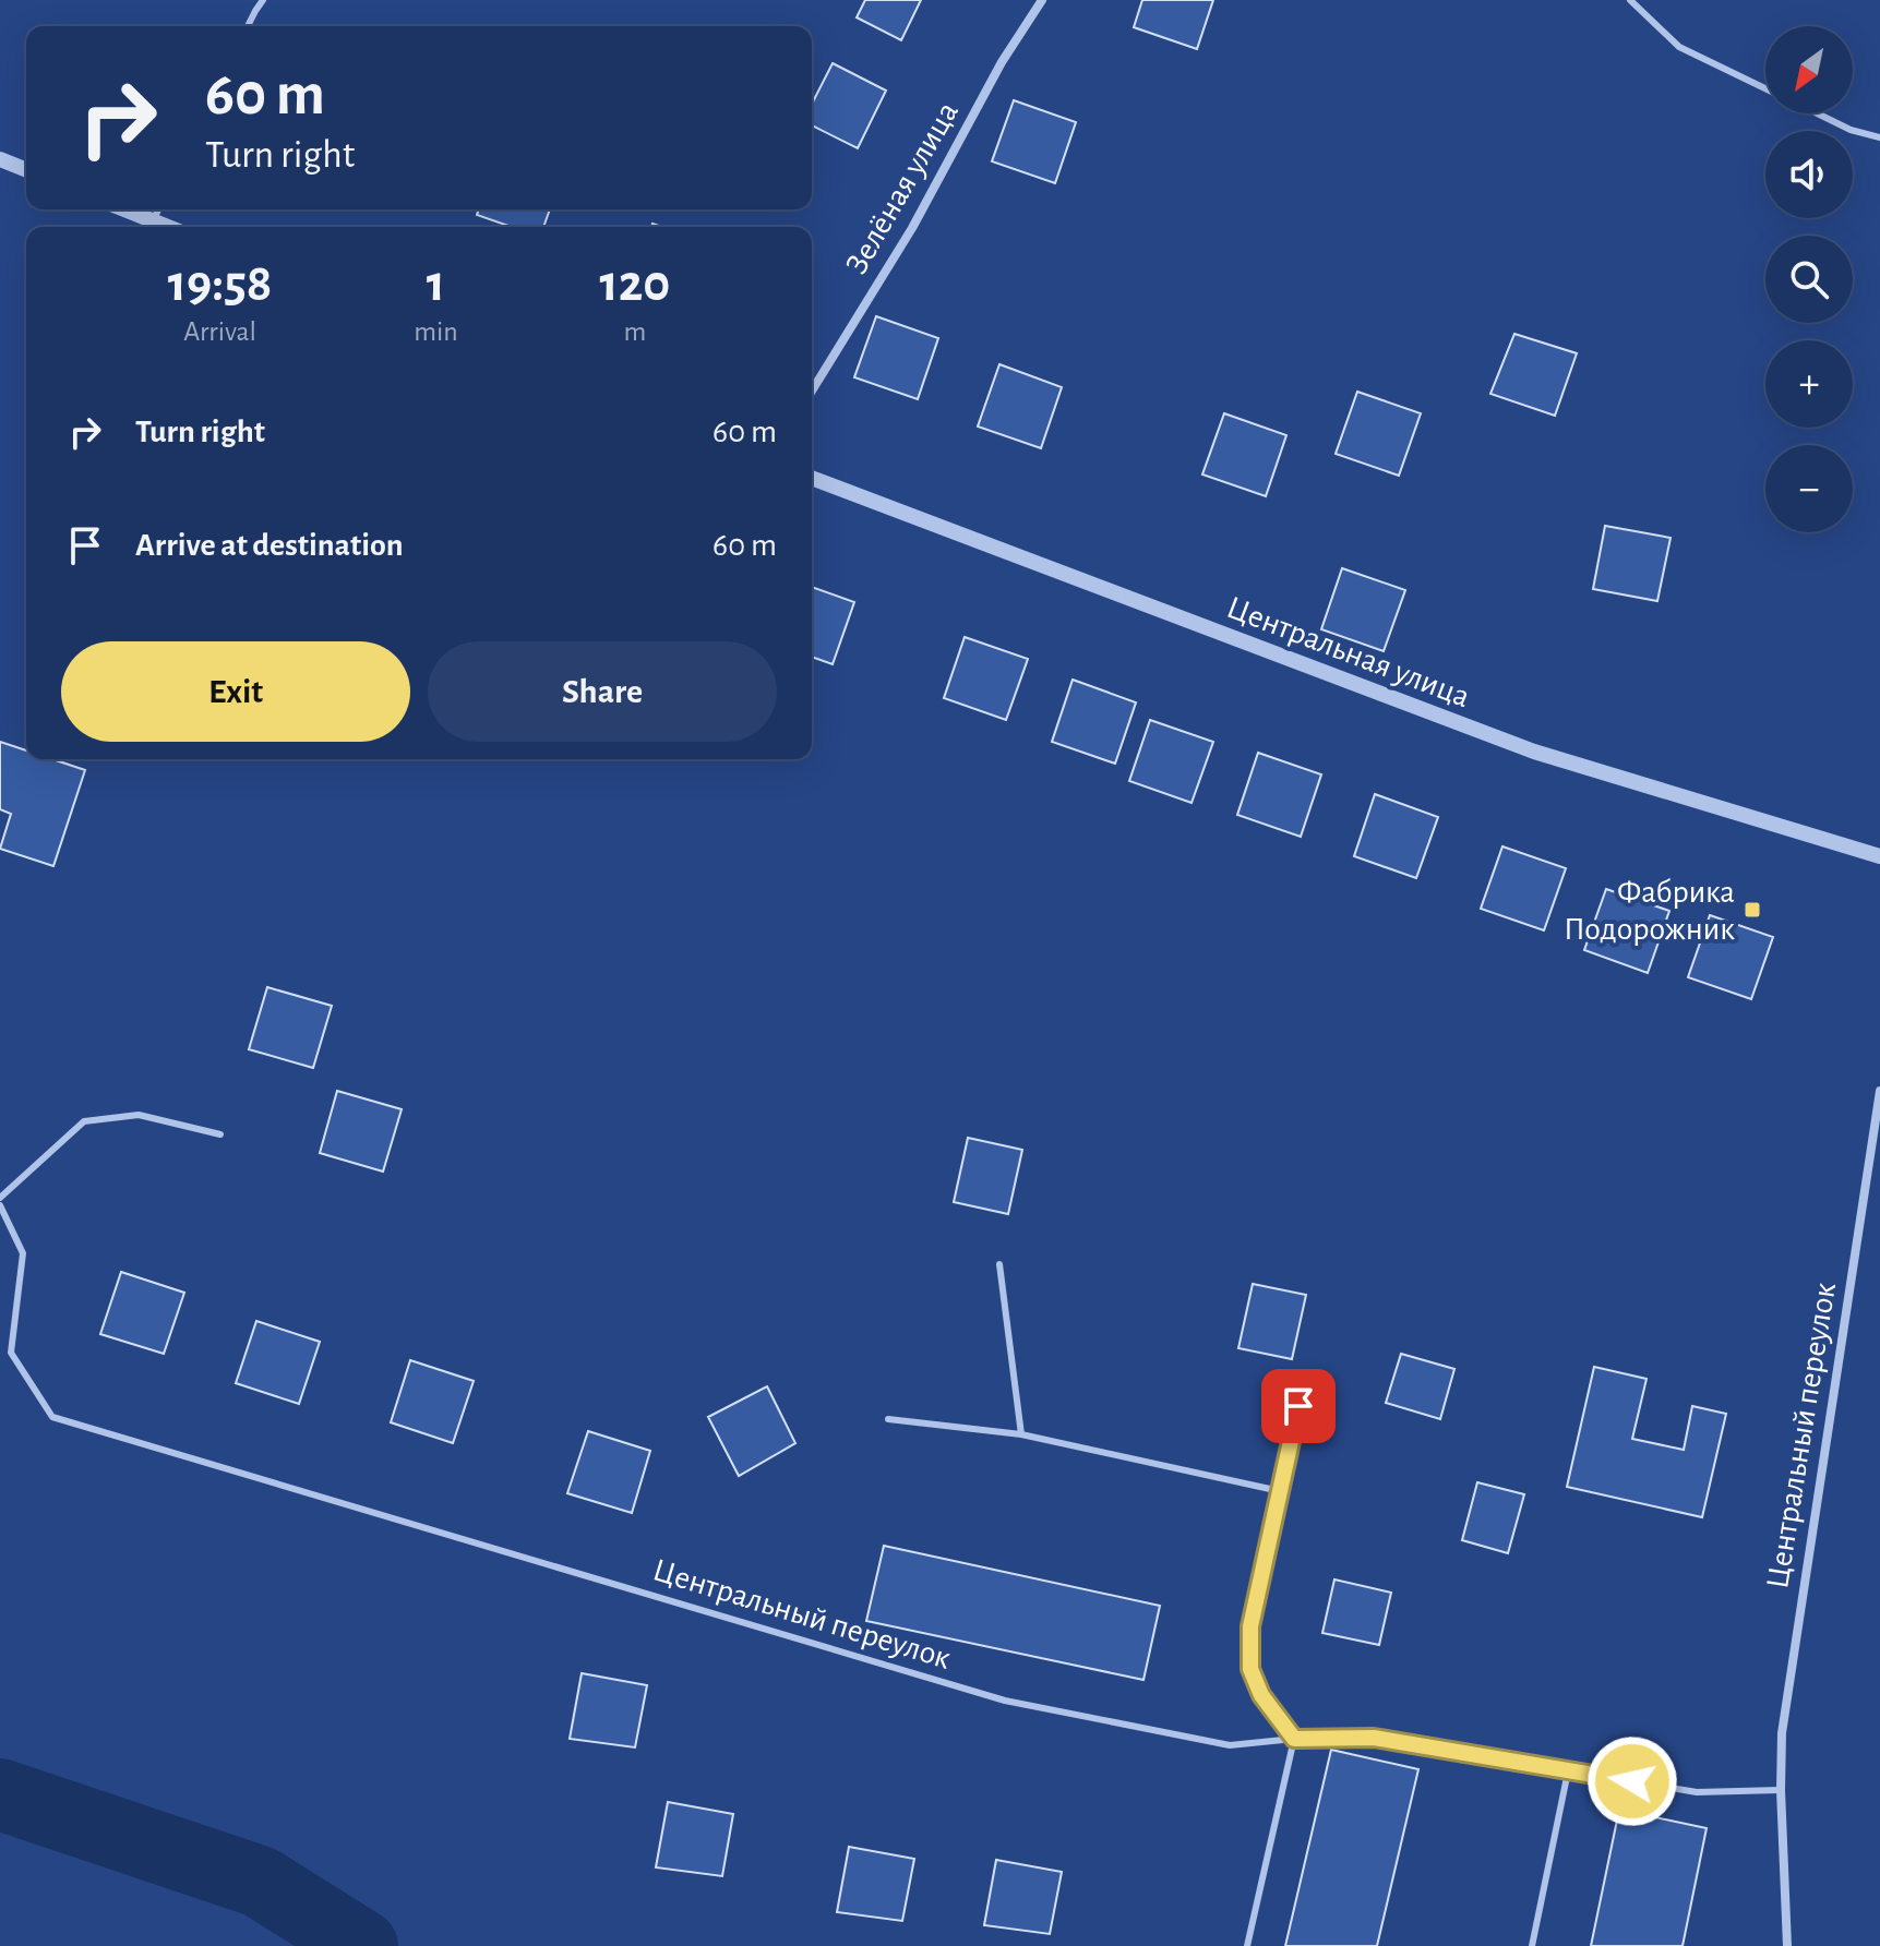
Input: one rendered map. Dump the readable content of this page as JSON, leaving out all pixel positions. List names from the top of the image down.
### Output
{
  "streets": {
    "street": ["Зелёная улица", "Центральная улица", "Центральный переулок"]
  },
  "places": {
    "transit": ["Фабрика Подорожник"]
  },
  "north": "bottom left",
  "page": {
    "map_buttons": ["+", "−"],
    "turn": ["60 m", "Turn right"],
    "eta": [
      "19:58",
      "Arrival",
      "1",
      "min",
      "120",
      "m"
    ],
    "list": [
      {
        "name": "Turn right",
        "value": "60 m"
      },
      {
        "name": "Arrive at destination",
        "value": "60 m"
      }
    ],
    "buttons": ["Exit", "Share"]
  }
}
